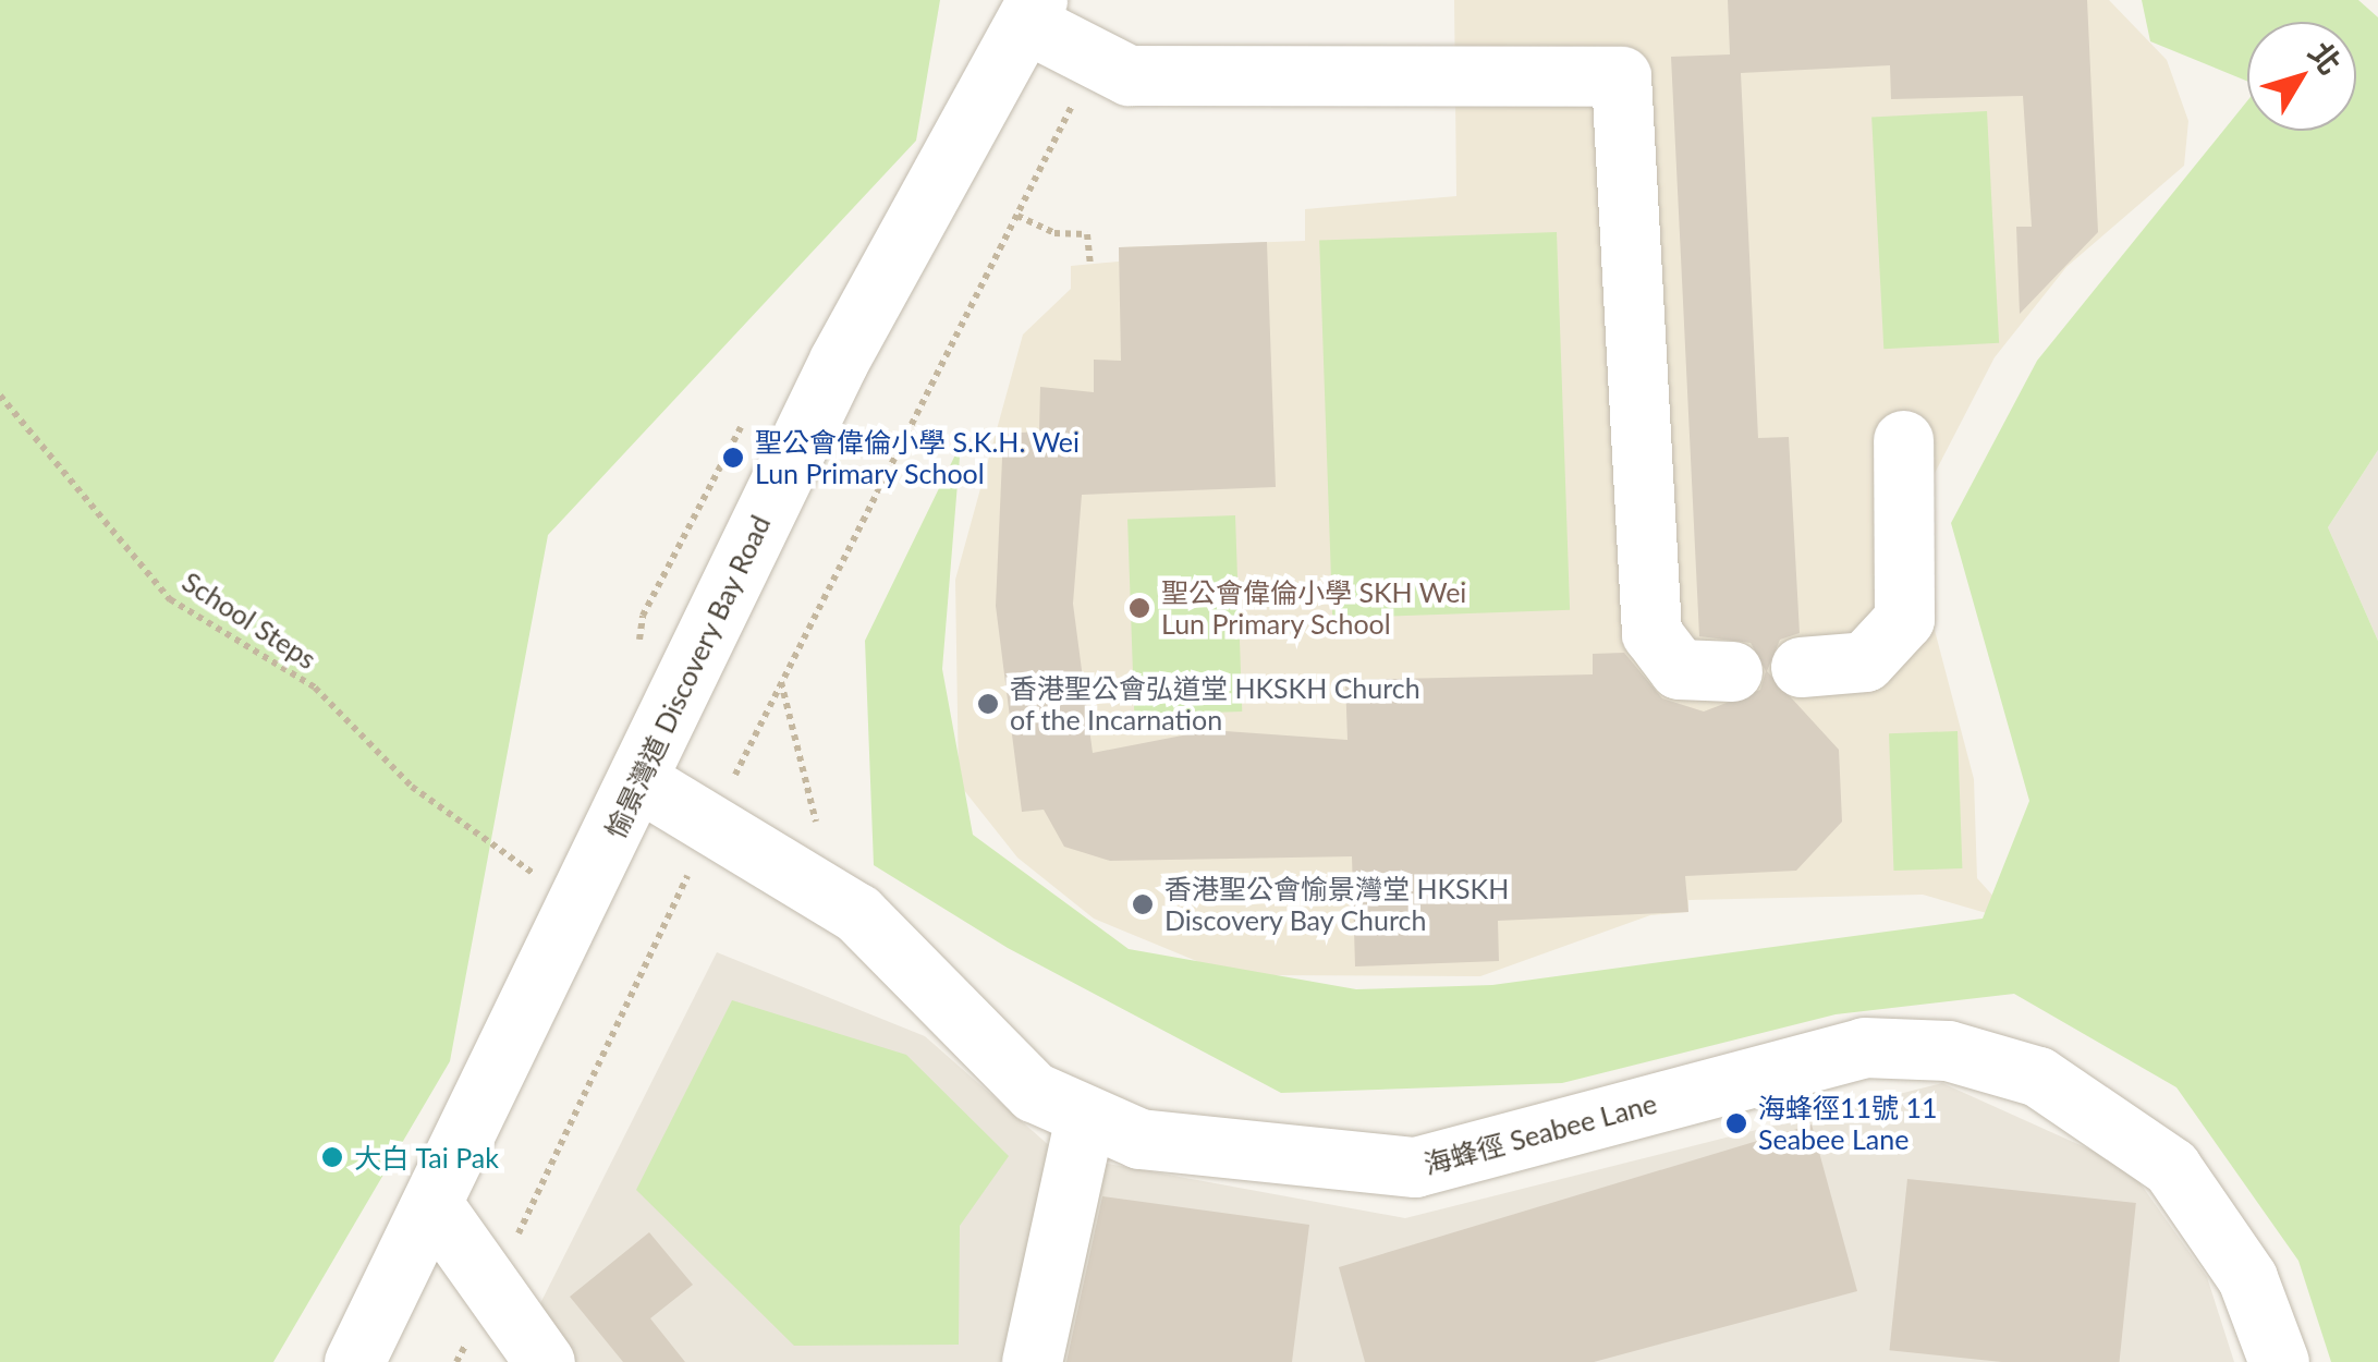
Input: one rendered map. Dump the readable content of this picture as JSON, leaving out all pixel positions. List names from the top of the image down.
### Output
{
  "streets": {
    "street": ["愉景灣道 Discovery Bay Road", "海蜂徑 Seabee Lane"],
    "path": ["School Steps"]
  },
  "crossings": [
    ["愉景灣道 Discovery Bay Road", "海蜂徑 Seabee Lane"]
  ],
  "places": [
    "聖公會偉倫小學 S.K.H. Wei Lun Primary School",
    "聖公會偉倫小學 SKH Wei Lun Primary School",
    "香港聖公會弘道堂 HKSKH Church of the Incarnation",
    "香港聖公會愉景灣堂 HKSKH Discovery Bay Church",
    "海蜂徑11號 11 Seabee Lane",
    "大白 Tai Pak"
  ],
  "north": "top right"
}
